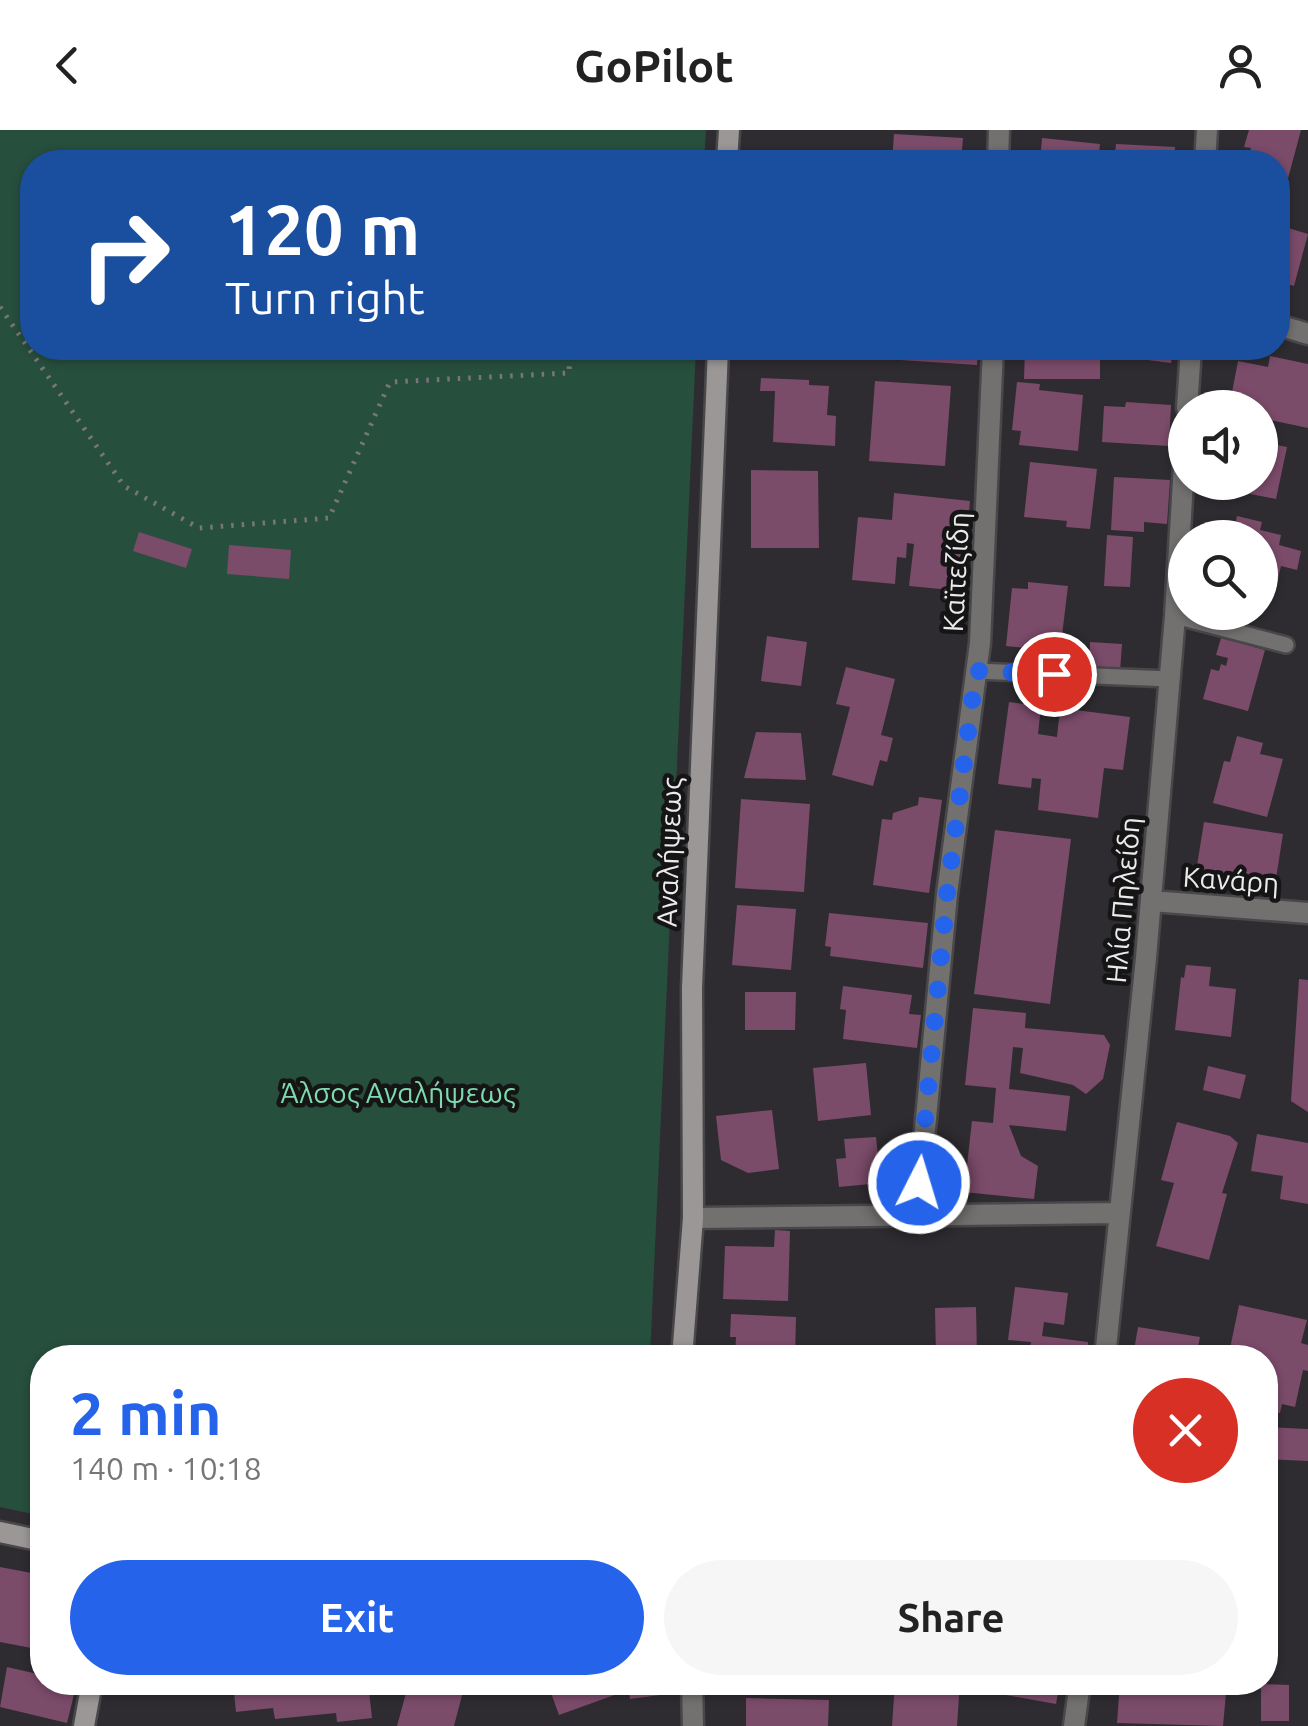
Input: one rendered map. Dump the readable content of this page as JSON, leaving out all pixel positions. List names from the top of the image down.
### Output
{
  "streets": {
    "street": [
      "Καϊτεζίδη",
      "Αναλήψεως",
      "Κανάρη",
      "Ηλία Πηλείδη"
    ]
  },
  "crossings": [
    ["Κανάρη", "Ηλία Πηλείδη"]
  ],
  "parks": ["Άλσος Αναλήψεως"],
  "page": {
    "header": "GoPilot",
    "turn": ["120 m", "Turn right"],
    "heading": ["2 min", "140 m · 10:18"],
    "buttons": ["Exit", "Share"]
  }
}
